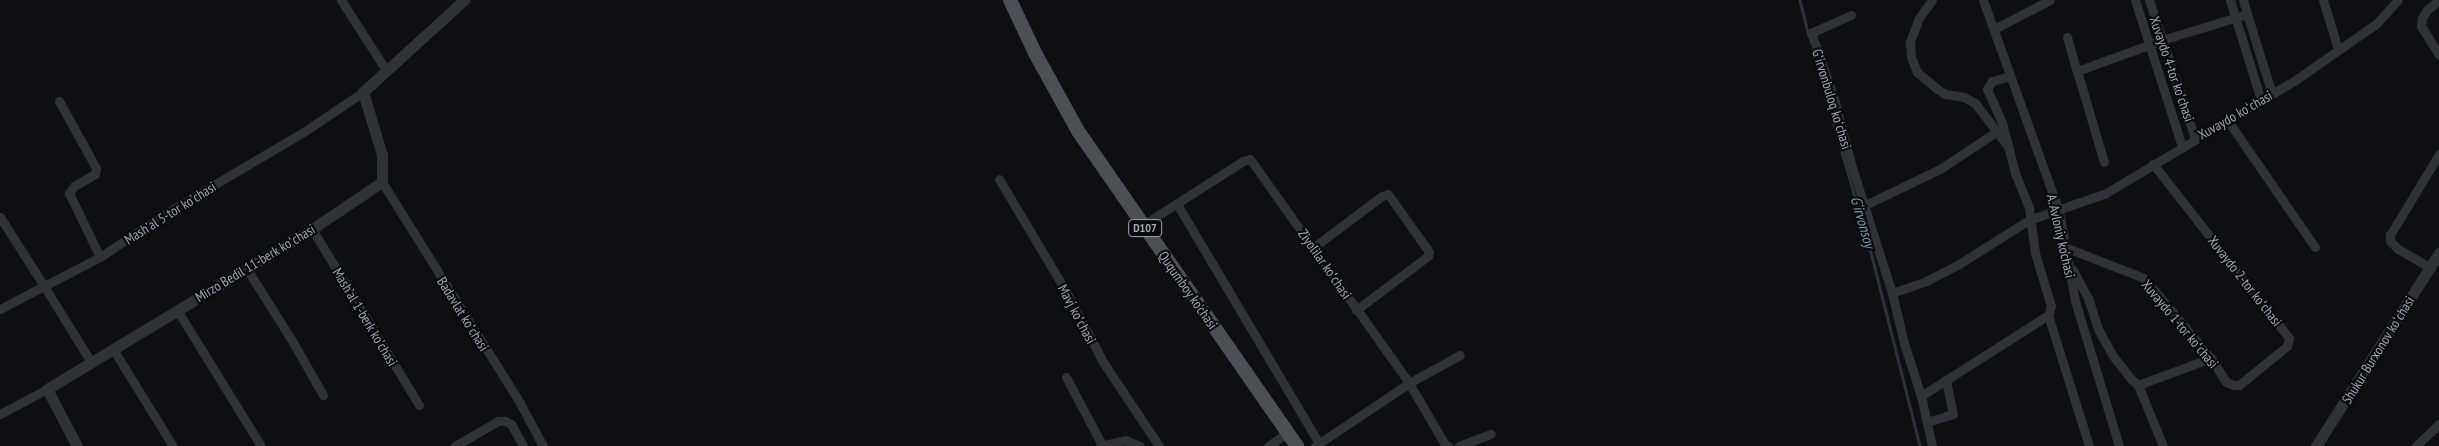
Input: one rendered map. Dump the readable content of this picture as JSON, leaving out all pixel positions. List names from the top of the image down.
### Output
{
  "streets": {
    "main road": ["D107", "Ququmboy ko'chasi"],
    "street": [
      "Xuvaydo 4-tor koʻchasi",
      "Gʻirvonbuloq koʻchasi",
      "Xuvaydo koʻchasi",
      "Mashʼal 5-tor koʼchasi",
      "A. Avloniy ko‘chasi",
      "Mirzo Bedil 11-berk koʻchasi",
      "Ziyolilar koʻchasi",
      "Xuvaydo 2-tor koʻchasi",
      "Badavlat koʻchasi",
      "Mavj koʻchasi",
      "Mashʼal 1-berk koʼchasi",
      "Xuvaydo 1-tor koʻchasi",
      "Shukur Burxonov koʻchasi"
    ]
  },
  "crossings": [
    ["Xuvaydo 4-tor koʻchasi", "Xuvaydo koʻchasi"],
    ["Xuvaydo koʻchasi", "A. Avloniy ko‘chasi"],
    ["Xuvaydo koʻchasi", "Xuvaydo 2-tor koʻchasi"],
    ["A. Avloniy ko‘chasi", "Xuvaydo 1-tor koʻchasi"],
    ["Mirzo Bedil 11-berk koʻchasi", "Badavlat koʻchasi"],
    ["Mirzo Bedil 11-berk koʻchasi", "Mashʼal 1-berk koʼchasi"],
    ["Xuvaydo 2-tor koʻchasi", "Xuvaydo 1-tor koʻchasi"]
  ],
  "water": ["G‘irvonsoy"]
}
